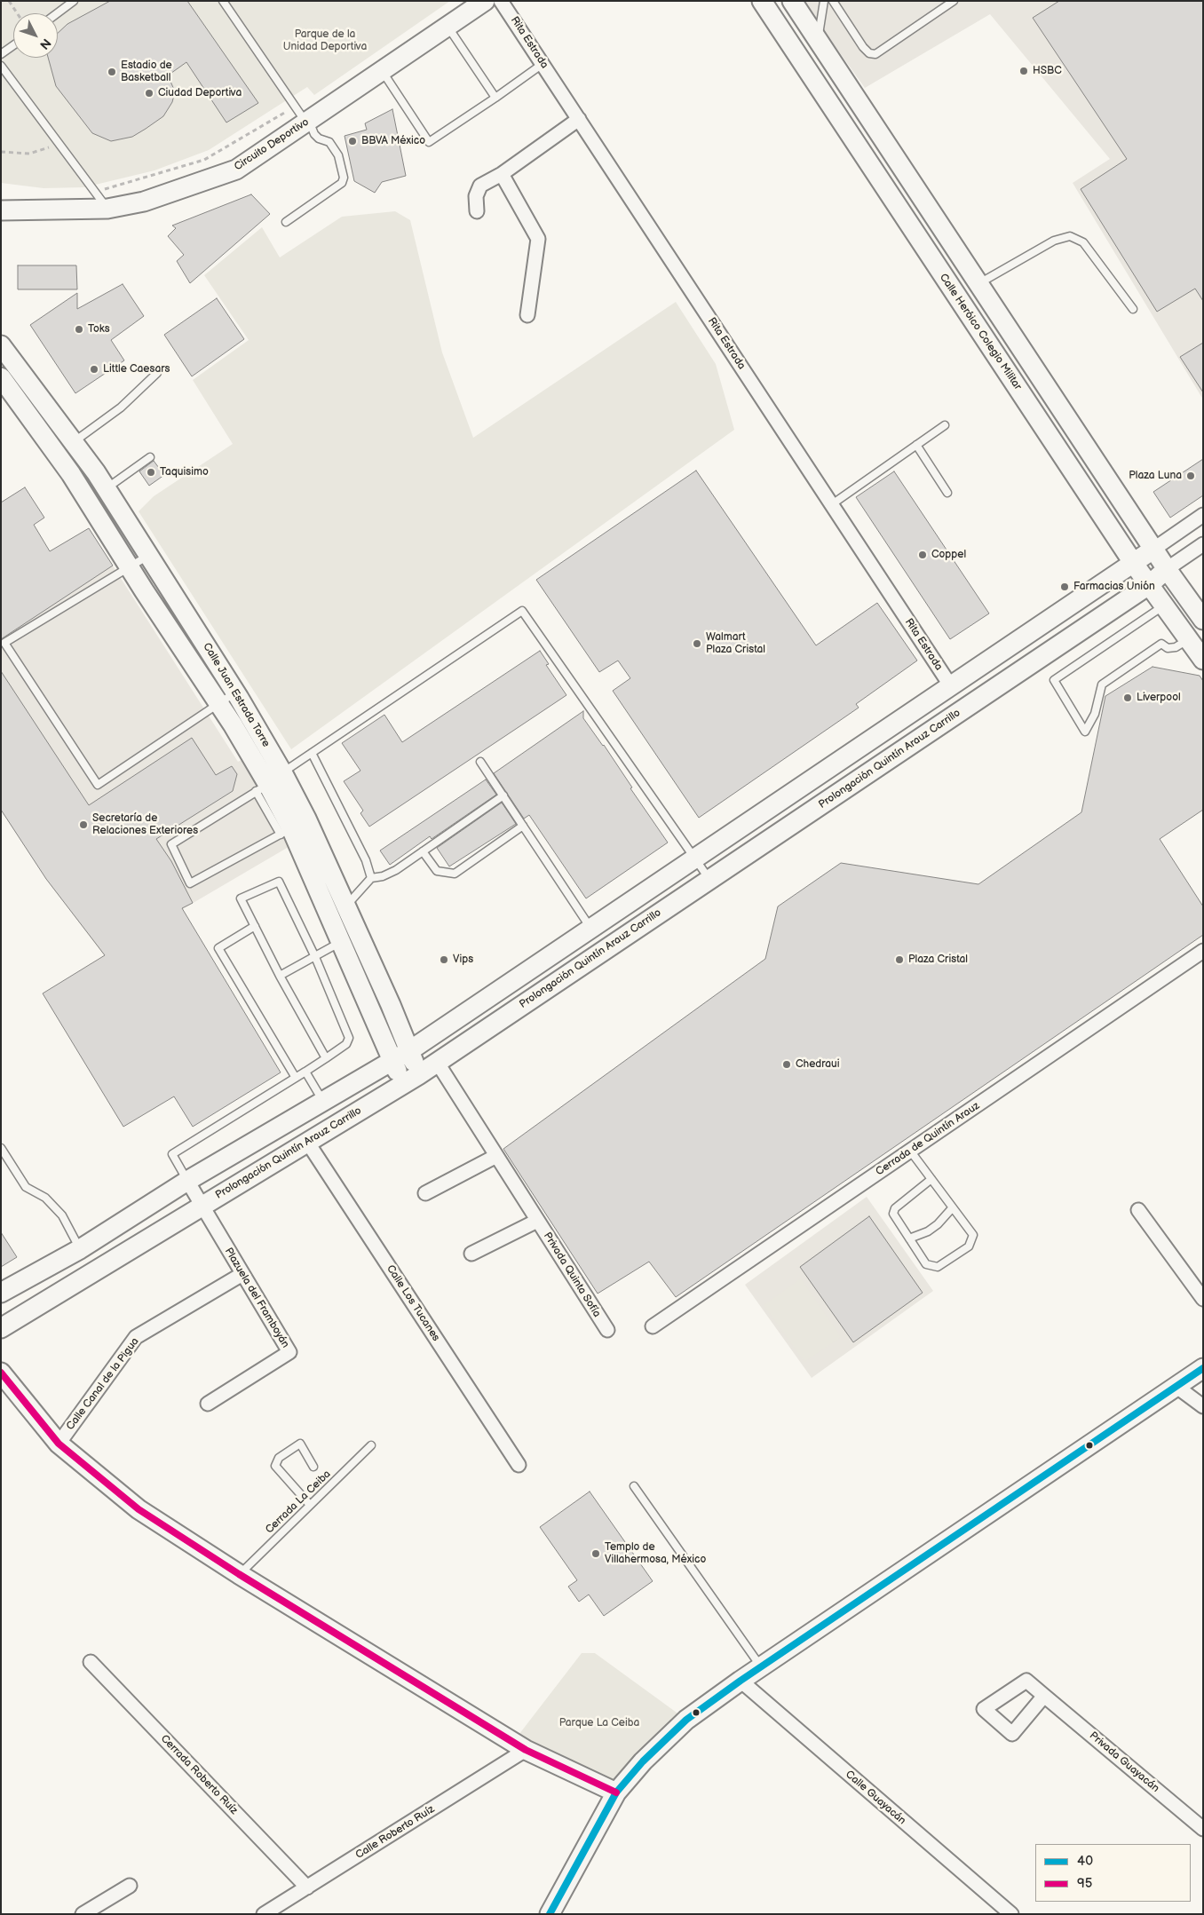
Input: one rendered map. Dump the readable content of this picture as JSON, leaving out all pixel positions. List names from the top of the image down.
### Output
{
  "streets": {
    "street": [
      "Rita Estrada",
      "Circuito Deportivo",
      "Calle Heróico Colegio Militar",
      "Calle Juan Estrada Torre",
      "Prolongación Quintín Arauz Carrillo",
      "Cerrada de Quintín Arauz",
      "Privada Quinta Sofía",
      "Plazuela del Framboyán",
      "Calle Los Tucanes",
      "Calle Canal de la Pigua",
      "Privada Guayacán",
      "Cerrada Roberto Ruíz",
      "Calle Guayacán",
      "Calle Roberto Ruíz"
    ],
    "lane": ["Cerrada La Ceiba"]
  },
  "crossings": [
    ["Calle Heróico Colegio Militar", "Prolongación Quintín Arauz Carrillo"],
    ["Calle Juan Estrada Torre", "Prolongación Quintín Arauz Carrillo"],
    ["Prolongación Quintín Arauz Carrillo", "Privada Quinta Sofía"],
    ["Prolongación Quintín Arauz Carrillo", "Plazuela del Framboyán"],
    ["Prolongación Quintín Arauz Carrillo", "Calle Los Tucanes"],
    ["Plazuela del Framboyán", "Calle Canal de la Pigua"],
    ["Cerrada Roberto Ruíz", "Calle Roberto Ruíz"]
  ],
  "parks": ["Parque de la Unidad Deportiva", "Parque La Ceiba"],
  "places": [
    "HSBC",
    "Estadio de Basketball",
    "Ciudad Deportiva",
    "BBVA México",
    "Toks",
    "Little Caesars",
    "Taquisimo",
    "Plaza Luna",
    "Coppel",
    "Farmacias Unión",
    "Walmart Plaza Cristal",
    "Liverpool",
    "Secretaría de Relaciones Exteriores",
    "Vips",
    "Plaza Cristal",
    "Chedraui",
    "Templo de Villahermosa, México"
  ],
  "lines": ["transit line 40", "transit line 95"],
  "legend": ["40", "95"],
  "north": "bottom right"
}
